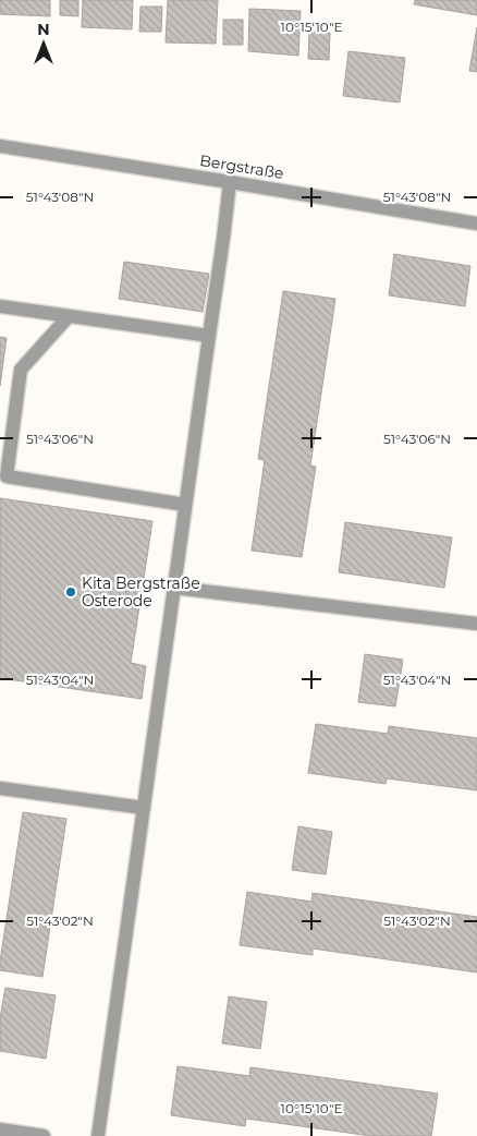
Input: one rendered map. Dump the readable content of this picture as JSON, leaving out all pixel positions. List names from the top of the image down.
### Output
{
  "streets": {
    "street": ["Bergstraße"]
  },
  "places": ["Kita Bergstraße Osterode"],
  "north": "top",
  "coordinates": [
    "10°15'10\"E",
    "51°43'08\"N",
    "51°43'06\"N",
    "51°43'04\"N",
    "51°43'02\"N"
  ]
}
